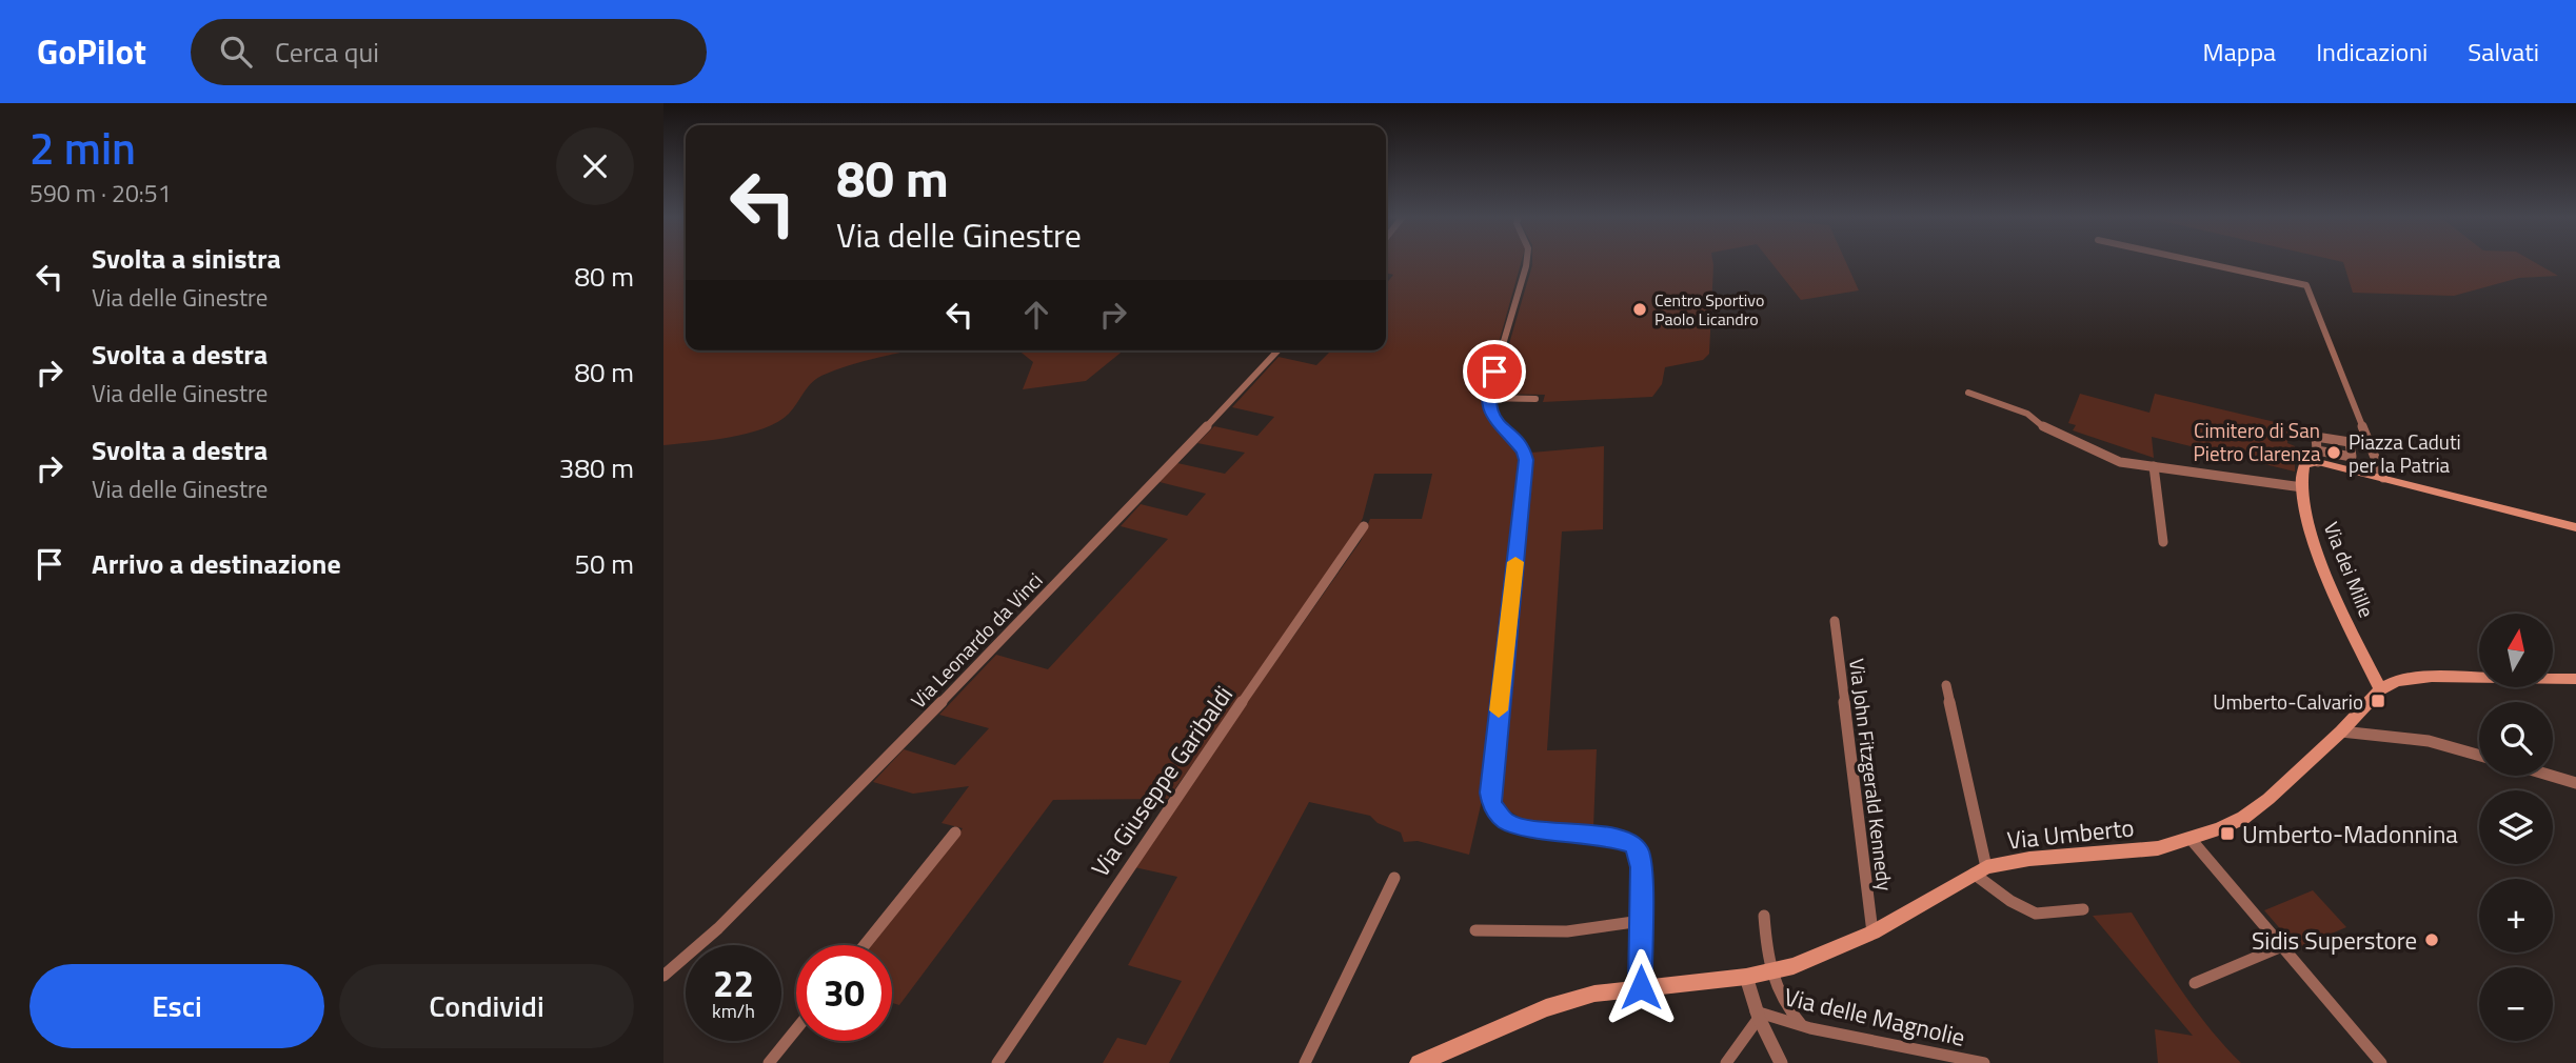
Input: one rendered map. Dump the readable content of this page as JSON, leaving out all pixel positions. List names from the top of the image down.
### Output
{
  "streets": {
    "main road": ["Via dei Mille", "Via Umberto"],
    "street": [
      "Via Leonardo da Vinci",
      "Via John Fitzgerald Kennedy",
      "Via Giuseppe Garibaldi",
      "Via delle Magnolie"
    ]
  },
  "crossings": [
    ["Via dei Mille", "Via Umberto"],
    ["Via John Fitzgerald Kennedy", "Via Umberto"]
  ],
  "parks": ["Cimitero di San Pietro Clarenza"],
  "places": {
    "other": ["Centro Sportivo Paolo Licandro", "Piazza Caduti per la Patria", "Sidis Superstore"],
    "transit": ["Umberto-Calvario", "Umberto-Madonnina"]
  },
  "north": "top",
  "page": {
    "header": "GoPilot",
    "search": "Cerca qui",
    "nav": ["Mappa", "Indicazioni", "Salvati"],
    "heading": ["2 min", "590 m · 20:51"],
    "turn": ["80 m", "Via delle Ginestre"],
    "list": [
      {
        "name": "Svolta a sinistra",
        "note": "Via delle Ginestre",
        "value": "80 m"
      },
      {
        "name": "Svolta a destra",
        "note": "Via delle Ginestre",
        "value": "80 m"
      },
      {
        "name": "Svolta a destra",
        "note": "Via delle Ginestre",
        "value": "380 m"
      },
      {
        "name": "Arrivo a destinazione",
        "value": "50 m"
      }
    ],
    "map_buttons": ["+", "−"],
    "speed": "22 km/h",
    "limit": "30",
    "buttons": ["Esci", "Condividi"]
  }
}
